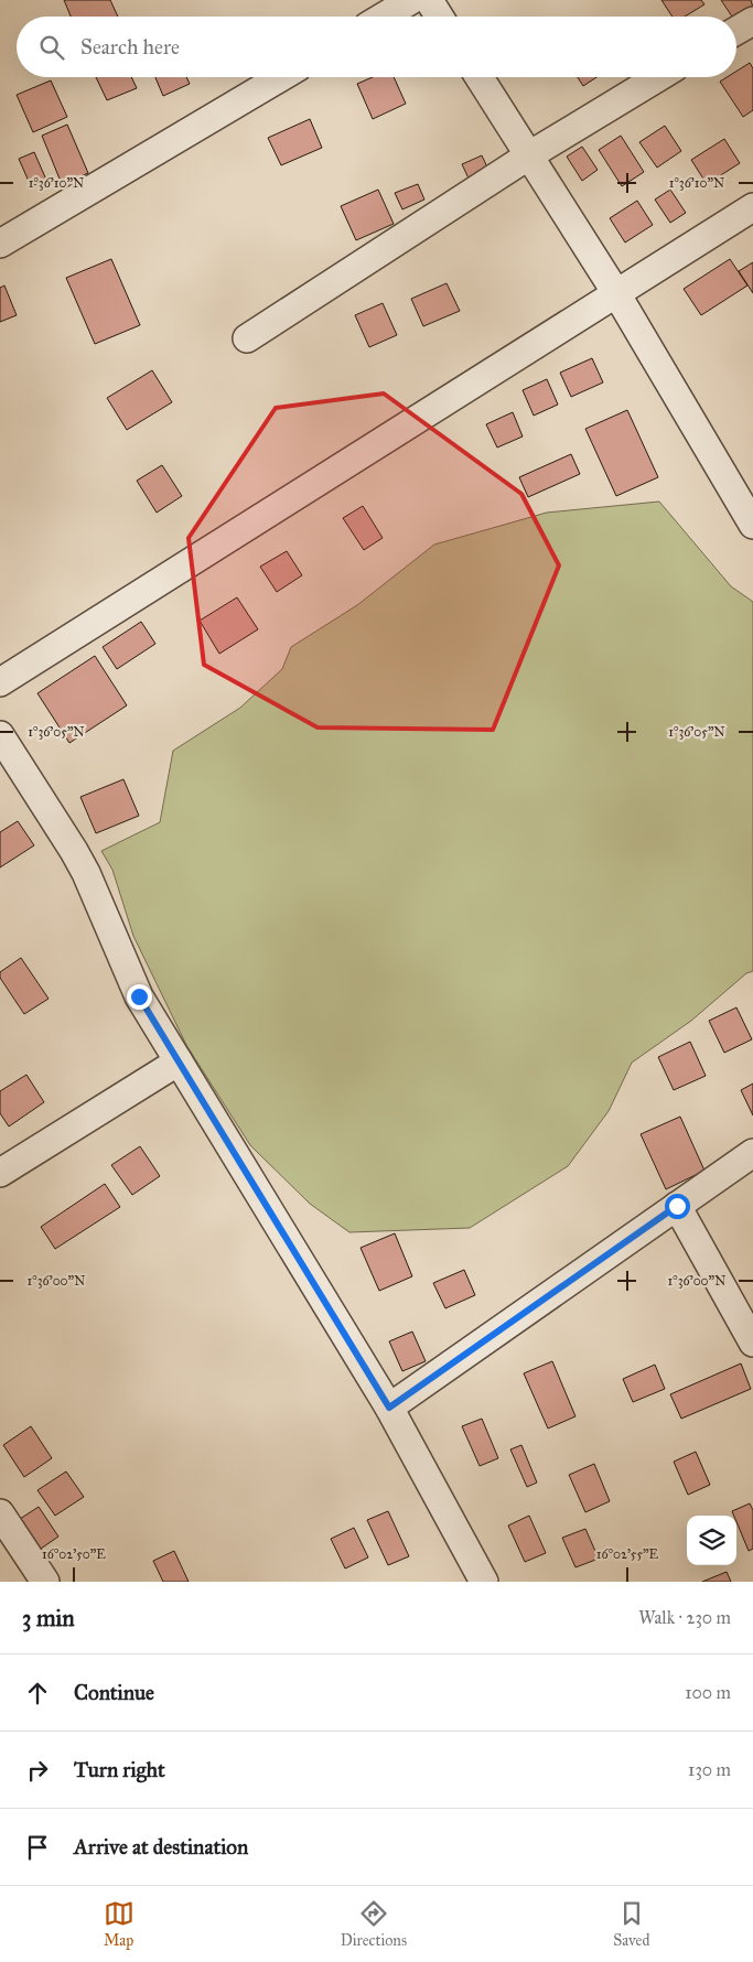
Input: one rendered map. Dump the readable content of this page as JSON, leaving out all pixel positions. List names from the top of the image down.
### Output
{
  "page": {
    "search": "Search here",
    "heading": ["3 min", "Walk · 230 m"],
    "list": [
      ["Continue", "100 m"],
      ["Turn right", "130 m"],
      "Arrive at destination"
    ],
    "nav": ["Map", "Directions", "Saved"]
  },
  "coordinates": [
    "1°36'10\"N",
    "1°36'05\"N",
    "1°36'00\"N",
    "16°02'50\"E",
    "16°02'55\"E"
  ]
}
